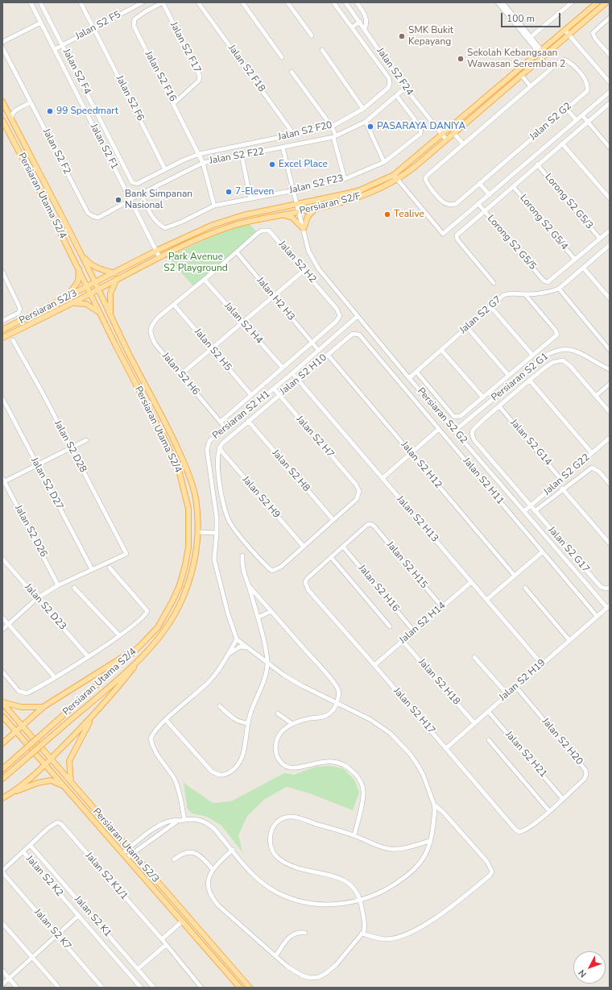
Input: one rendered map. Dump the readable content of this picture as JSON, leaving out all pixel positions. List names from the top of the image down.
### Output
{
  "streets": {
    "main road": [
      "Persiaran Utama S2/4",
      "Persiaran S2/F",
      "Persiaran S2/3",
      "Persiaran Utama S2/3"
    ],
    "street": [
      "Jalan S2 F5",
      "Jalan S2 F17",
      "Jalan S2 F18",
      "Jalan S2 F4",
      "Jalan S2 F24",
      "Jalan S2 F16",
      "Jalan S2 F6",
      "Jalan S2 G2",
      "Jalan S2 F20",
      "Jalan S2 F1",
      "Jalan S2 F2",
      "Jalan S2 F22",
      "Jalan S2 F23",
      "Lorong S2 G5/3",
      "Lorong S2 G5/4",
      "Lorong S2 G5/5",
      "Jalan S2 H2",
      "Jalan H2 H3",
      "Jalan S2 G7",
      "Jalan S2 H4",
      "Jalan S2 H5",
      "Jalan S2 H6",
      "Jalan S2 H10",
      "Persiaran S2 G1",
      "Persiaran S2 H1",
      "Persiaran S2 G2",
      "Jalan S2 H7",
      "Jalan S2 G14",
      "Jalan S2 D28",
      "Jalan S2 H12",
      "Jalan S2 H8",
      "Jalan S2 G22",
      "Jalan S2 H11",
      "Jalan S2 D27",
      "Jalan S2 H9",
      "Jalan S2 H13",
      "Jalan S2 D26",
      "Jalan S2 G17",
      "Jalan S2 H15",
      "Jalan S2 H16",
      "Jalan S2 D23",
      "Jalan S2 H14",
      "Jalan S2 H19",
      "Jalan S2 H18",
      "Jalan S2 H17",
      "Jalan S2 H20",
      "Jalan S2 H21",
      "Jalan S2 K2",
      "Jalan S2 K1/1",
      "Jalan S2 K1",
      "Jalan S2 K7"
    ]
  },
  "crossings": [
    ["Jalan S2 F5", "Jalan S2 F4"],
    ["Jalan S2 F5", "Jalan S2 F6"],
    ["Jalan S2 F5", "Jalan S2 F1"],
    ["Jalan S2 F17", "Jalan S2 F16"],
    ["Jalan S2 F18", "Jalan S2 F20"],
    ["Jalan S2 F4", "Jalan S2 F20"],
    ["Jalan S2 F24", "Jalan S2 F22"],
    ["Jalan S2 F24", "Persiaran S2/F"],
    ["Jalan S2 F16", "Jalan S2 F20"],
    ["Jalan S2 F16", "Jalan S2 F22"],
    ["Jalan S2 F16", "Jalan S2 F23"],
    ["Jalan S2 F6", "Jalan S2 F20"],
    ["Jalan S2 F1", "Jalan S2 F2"],
    ["Jalan S2 F1", "Jalan S2 F22"],
    ["Jalan S2 F1", "Persiaran S2/F"],
    ["Jalan S2 F2", "Jalan S2 F22"],
    ["Jalan S2 F22", "Jalan S2 F23"],
    ["Jalan S2 F22", "Persiaran S2 G2"],
    ["Jalan S2 F23", "Persiaran S2 G2"],
    ["Persiaran Utama S2/4", "Persiaran S2/F"],
    ["Persiaran Utama S2/4", "Persiaran S2/3"],
    ["Persiaran S2/F", "Persiaran S2/3"],
    ["Persiaran S2/F", "Persiaran S2 G2"],
    ["Lorong S2 G5/4", "Lorong S2 G5/5"],
    ["Jalan S2 H2", "Jalan H2 H3"],
    ["Jalan H2 H3", "Persiaran S2 H1"],
    ["Jalan S2 G7", "Persiaran S2 G2"],
    ["Jalan S2 H5", "Jalan S2 H6"],
    ["Jalan S2 H6", "Persiaran S2 H1"],
    ["Jalan S2 H10", "Jalan S2 H7"],
    ["Jalan S2 H10", "Jalan S2 H12"],
    ["Jalan S2 H10", "Jalan S2 H8"],
    ["Jalan S2 H10", "Jalan S2 H11"],
    ["Jalan S2 H10", "Jalan S2 H9"],
    ["Jalan S2 H10", "Jalan S2 H13"],
    ["Persiaran S2 G1", "Persiaran S2 G2"],
    ["Persiaran S2 H1", "Persiaran S2 G2"],
    ["Persiaran S2 H1", "Jalan S2 H7"],
    ["Persiaran S2 H1", "Jalan S2 H13"],
    ["Persiaran S2 G2", "Jalan S2 G22"],
    ["Persiaran S2 G2", "Jalan S2 H19"],
    ["Jalan S2 H7", "Jalan S2 H8"],
    ["Jalan S2 G14", "Jalan S2 G22"],
    ["Jalan S2 G14", "Jalan S2 G17"],
    ["Jalan S2 D28", "Jalan S2 D27"],
    ["Jalan S2 G22", "Jalan S2 G17"],
    ["Jalan S2 H11", "Jalan S2 H19"],
    ["Jalan S2 H13", "Jalan S2 H14"],
    ["Jalan S2 H13", "Jalan S2 H19"],
    ["Jalan S2 H15", "Jalan S2 H16"],
    ["Jalan S2 H15", "Jalan S2 H14"],
    ["Jalan S2 H16", "Jalan S2 H14"],
    ["Jalan S2 H14", "Jalan S2 H18"],
    ["Jalan S2 H14", "Jalan S2 H17"],
    ["Jalan S2 H19", "Jalan S2 H18"],
    ["Jalan S2 H19", "Jalan S2 H17"],
    ["Jalan S2 H19", "Jalan S2 H20"],
    ["Jalan S2 H19", "Jalan S2 H21"],
    ["Jalan S2 H17", "Jalan S2 H20"],
    ["Jalan S2 H20", "Jalan S2 H21"],
    ["Jalan S2 K2", "Jalan S2 K1/1"],
    ["Jalan S2 K1/1", "Jalan S2 K1"],
    ["Jalan S2 K1/1", "Jalan S2 K7"]
  ],
  "parks": ["Park Avenue S2 Playground"],
  "places": [
    "SMK Bukit Kepayang",
    "Sekolah Kebangsaan Wawasan Seremban 2",
    "99 Speedmart",
    "PASARAYA DANIYA",
    "Excel Place",
    "7-Eleven",
    "Bank Simpanan Nasional",
    "Tealive"
  ],
  "scale_bar": "100 m",
  "north": "bottom left"
}
